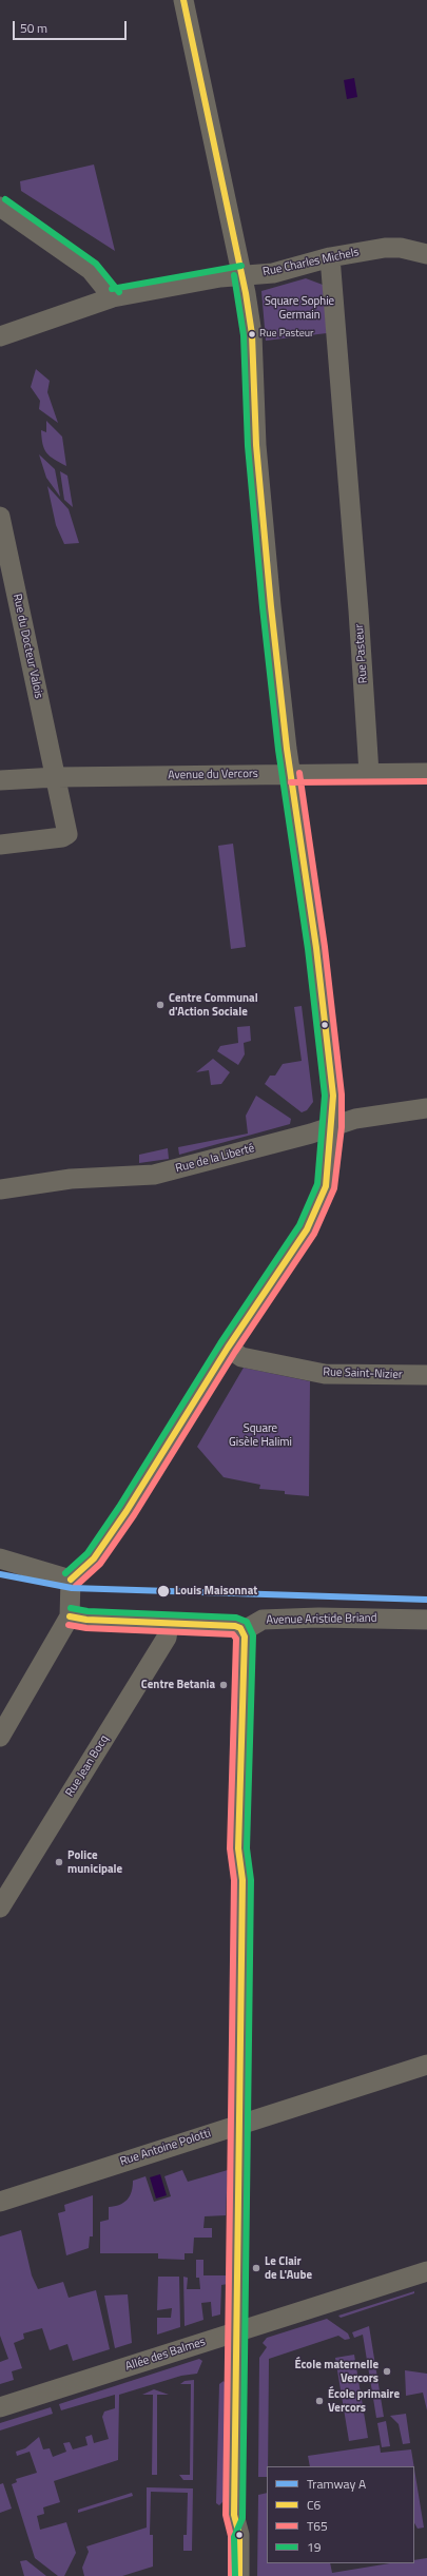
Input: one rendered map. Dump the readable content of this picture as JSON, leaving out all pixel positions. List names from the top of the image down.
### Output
{
  "streets": {
    "street": [
      "Rue Charles Michels",
      "Rue du Docteur Valois",
      "Rue Pasteur",
      "Avenue du Vercors",
      "Rue de la Liberté",
      "Rue Saint-Nizier",
      "Avenue Aristide Briand",
      "Rue Jean Bocq",
      "Rue Antoine Polotti",
      "Allée des Balmes"
    ]
  },
  "crossings": [
    ["Rue Charles Michels", "Rue Pasteur"],
    ["Rue du Docteur Valois", "Avenue du Vercors"],
    ["Rue Pasteur", "Avenue du Vercors"]
  ],
  "parks": ["Square Sophie Germain", "Square Gisèle Halimi"],
  "places": [
    "Rue Pasteur",
    "Centre Communal d'Action Sociale",
    "Louis Maisonnat",
    "Centre Betania",
    "Police municipale",
    "Le Clair de L'Aube",
    "École maternelle Vercors",
    "École primaire Vercors"
  ],
  "lines": [
    "transit line C6",
    "transit line 19",
    "transit line T65",
    "tram line A"
  ],
  "legend": [
    "Tramway A",
    "C6",
    "T65",
    "19"
  ],
  "scale_bar": "50 m"
}
